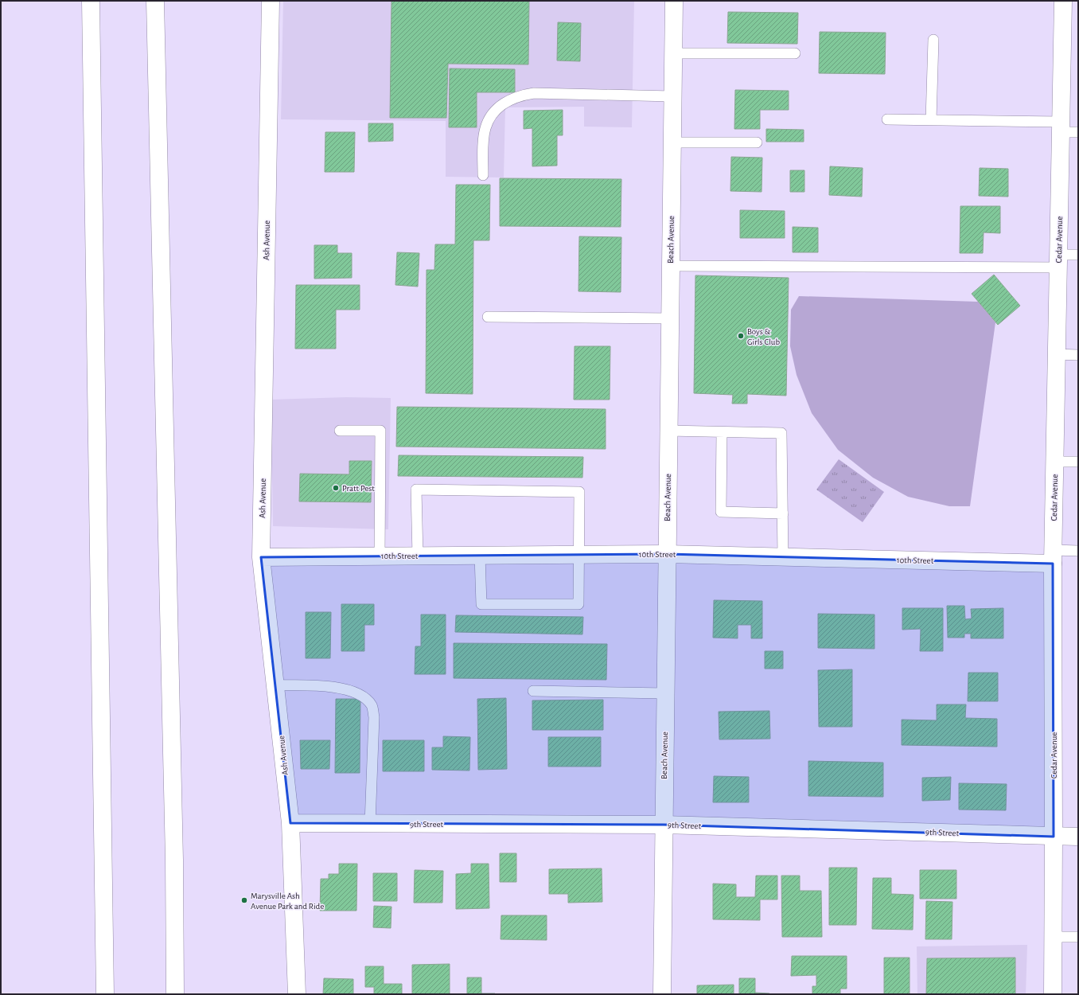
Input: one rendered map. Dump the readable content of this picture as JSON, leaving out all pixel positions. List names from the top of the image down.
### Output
{
  "streets": {
    "main road": [
      "Beach Avenue",
      "Cedar Avenue",
      "Ash Avenue",
      "10th Street",
      "9th Street"
    ]
  },
  "crossings": [
    ["Beach Avenue", "10th Street"],
    ["Beach Avenue", "9th Street"],
    ["Cedar Avenue", "10th Street"],
    ["Cedar Avenue", "9th Street"],
    ["Ash Avenue", "10th Street"],
    ["Ash Avenue", "9th Street"]
  ],
  "places": ["Boys & Girls Club", "Pratt Pest", "Marysville Ash Avenue Park and Ride"]
}
